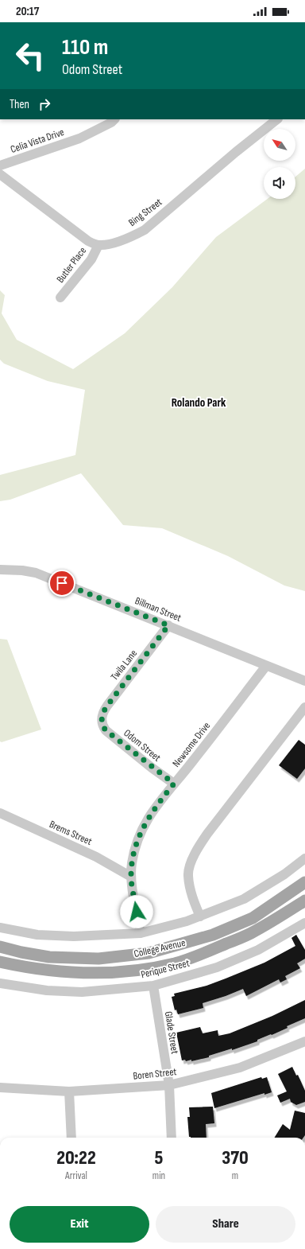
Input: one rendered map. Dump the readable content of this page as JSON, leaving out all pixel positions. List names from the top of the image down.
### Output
{
  "streets": {
    "main road": ["College Avenue"],
    "street": [
      "Celia Vista Drive",
      "Bing Street",
      "Butler Place",
      "Billman Street",
      "Twila Lane",
      "Newsome Drive",
      "Odom Street",
      "Brems Street",
      "Perique Street",
      "Glade Street",
      "Boren Street"
    ]
  },
  "crossings": [
    ["Bing Street", "Butler Place"],
    ["Billman Street", "Twila Lane"],
    ["Billman Street", "Newsome Drive"],
    ["Twila Lane", "Odom Street"],
    ["Newsome Drive", "Odom Street"],
    ["Newsome Drive", "Brems Street"],
    ["Perique Street", "Glade Street"],
    ["Glade Street", "Boren Street"]
  ],
  "districts": ["Rolando Park"],
  "north": "top left",
  "page": {
    "status": "20:17",
    "turn": ["110 m", "Odom Street"],
    "then": "Then",
    "eta": [
      "20:22",
      "Arrival",
      "5",
      "min",
      "370",
      "m"
    ],
    "buttons": ["Exit", "Share"]
  }
}
